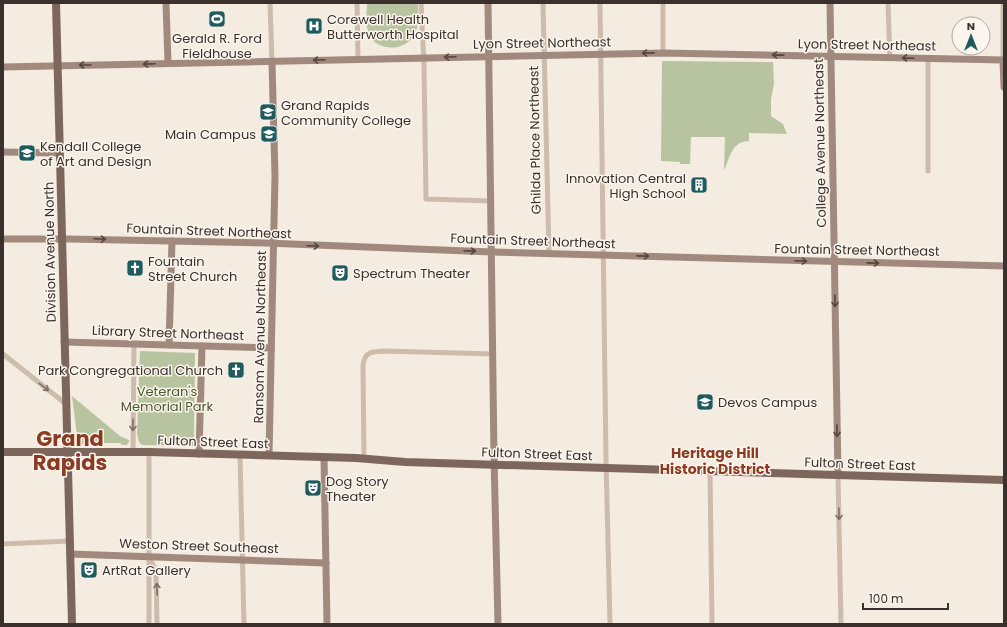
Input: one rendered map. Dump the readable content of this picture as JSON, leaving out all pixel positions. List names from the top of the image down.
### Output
{
  "streets": {
    "main road": ["Division Avenue North", "Fulton Street East"],
    "street": [
      "Lyon Street Northeast",
      "Ghilda Place Northeast",
      "College Avenue Northeast",
      "Fountain Street Northeast",
      "Library Street Northeast",
      "Ransom Avenue Northeast",
      "Weston Street Southeast"
    ]
  },
  "crossings": [
    ["Lyon Street Northeast", "Ghilda Place Northeast"],
    ["Lyon Street Northeast", "College Avenue Northeast"],
    ["Lyon Street Northeast", "Division Avenue North"],
    ["Lyon Street Northeast", "Ransom Avenue Northeast"],
    ["Ghilda Place Northeast", "Fountain Street Northeast"],
    ["College Avenue Northeast", "Fountain Street Northeast"],
    ["College Avenue Northeast", "Fulton Street East"],
    ["Fountain Street Northeast", "Division Avenue North"],
    ["Fountain Street Northeast", "Ransom Avenue Northeast"],
    ["Division Avenue North", "Library Street Northeast"],
    ["Division Avenue North", "Fulton Street East"],
    ["Division Avenue North", "Weston Street Southeast"],
    ["Library Street Northeast", "Ransom Avenue Northeast"],
    ["Ransom Avenue Northeast", "Fulton Street East"]
  ],
  "one_way": ["Lyon Street Northeast", "College Avenue Northeast", "Fountain Street Northeast"],
  "districts": ["Grand Rapids", "Heritage Hill Historic District"],
  "parks": ["Veteran's Memorial Park"],
  "places": {
    "sports": ["Gerald R. Ford Fieldhouse"],
    "hospital": ["Corewell Health Butterworth Hospital"],
    "school or university": [
      "Grand Rapids Community College",
      "Main Campus",
      "Kendall College of Art and Design",
      "Devos Campus"
    ],
    "building": ["Innovation Central High School"],
    "church": ["Fountain Street Church", "Park Congregational Church"],
    "theatre": ["Spectrum Theater", "Dog Story Theater", "ArtRat Gallery"]
  },
  "scale_bar": "100 m",
  "north": "top"
}
